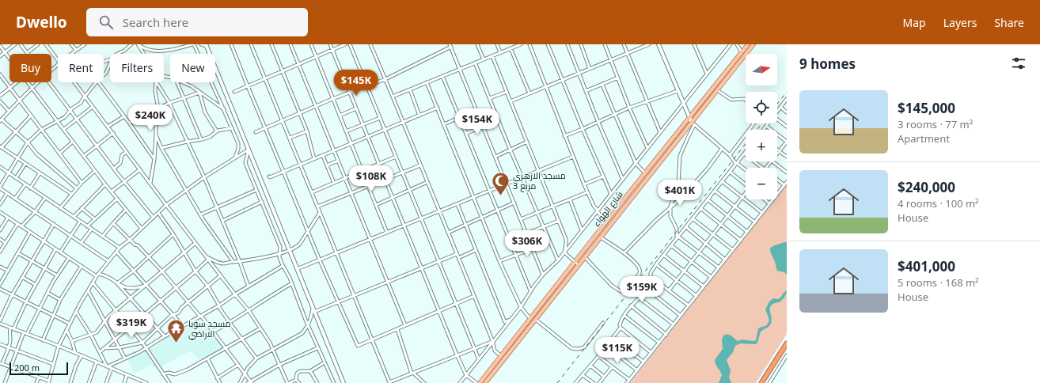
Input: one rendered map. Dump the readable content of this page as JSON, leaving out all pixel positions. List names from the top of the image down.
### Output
{
  "streets": {
    "main road": ["شارع الهواء"]
  },
  "places": {
    "mosque": ["مسجد الازهري مربع 3"],
    "temple": ["مسجد سوبا الاراضي"]
  },
  "scale_bar": "200 m",
  "north": "right",
  "page": {
    "header": "Dwello",
    "search": "Search here",
    "nav": ["Map", "Layers", "Share"],
    "heading": "9 homes",
    "map_buttons": ["+", "−"],
    "chip": [
      "Buy",
      "Rent",
      "Filters",
      "New"
    ],
    "price": [
      "$145K",
      "$240K",
      "$154K",
      "$108K",
      "$401K",
      "$306K",
      "$159K",
      "$319K",
      "$115K"
    ],
    "list": [
      {
        "name": "$145,000",
        "note": "3 rooms · 77 m² · Apartment"
      },
      {
        "name": "$240,000",
        "note": "4 rooms · 100 m² · House"
      },
      {
        "name": "$401,000",
        "note": "5 rooms · 168 m² · House"
      }
    ],
    "scale": "200 m"
  }
}
